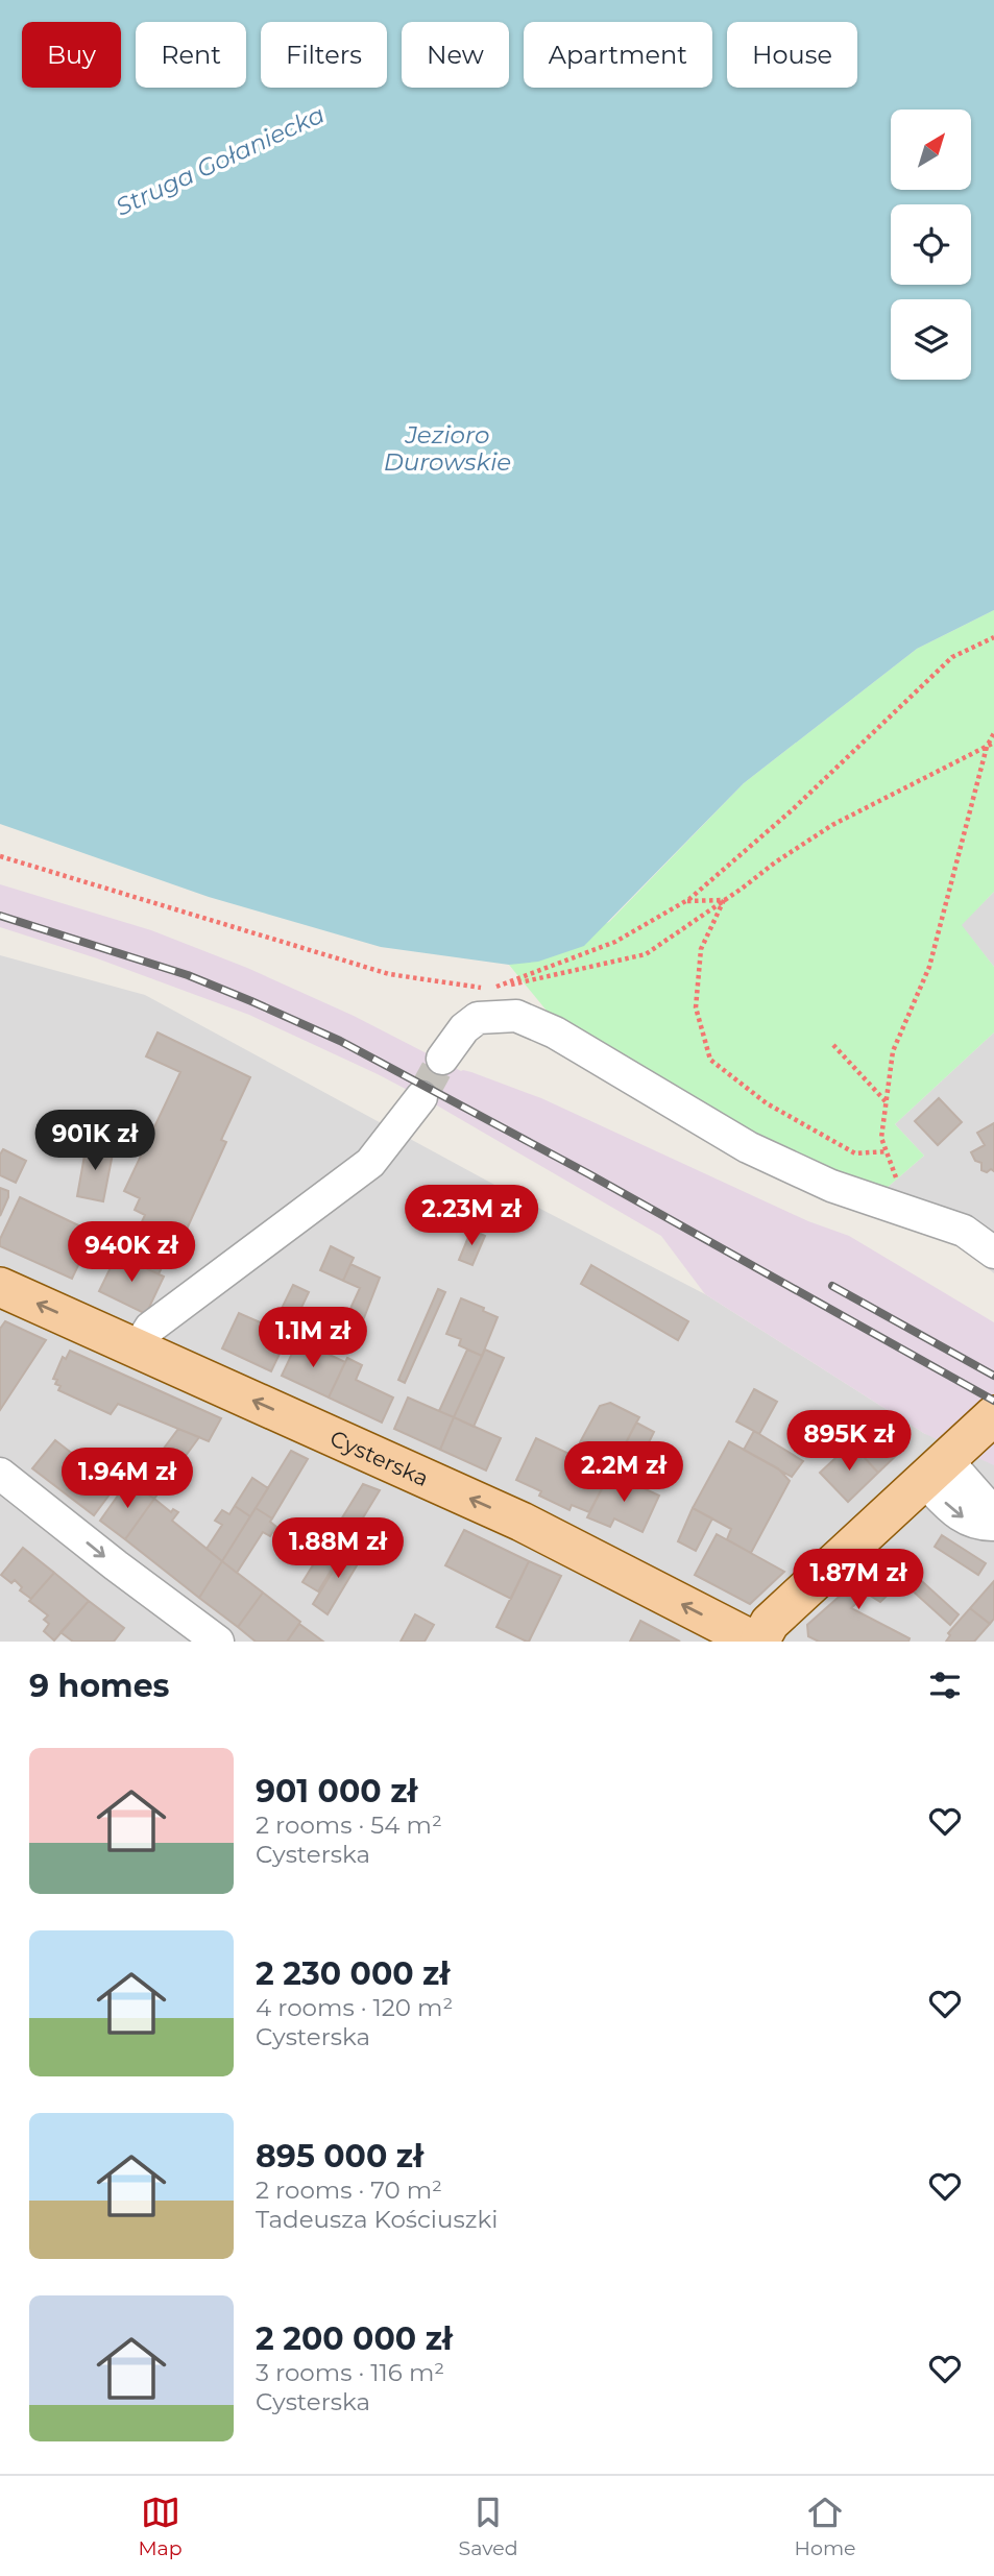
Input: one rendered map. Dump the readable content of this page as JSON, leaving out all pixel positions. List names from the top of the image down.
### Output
{
  "streets": {
    "main road": ["Cysterska"]
  },
  "one_way": ["Cysterska"],
  "water": ["Struga Gołaniecka", "Jezioro Durowskie"],
  "north": "top right",
  "page": {
    "chip": [
      "Buy",
      "Rent",
      "Filters",
      "New",
      "Apartment",
      "House"
    ],
    "price": [
      "901K zł",
      "2.23M zł",
      "940K zł",
      "1.1M zł",
      "895K zł",
      "2.2M zł",
      "1.94M zł",
      "1.88M zł",
      "1.87M zł"
    ],
    "heading": "9 homes",
    "list": [
      {
        "name": "901 000 zł",
        "note": "2 rooms · 54 m² · Cysterska"
      },
      {
        "name": "2 230 000 zł",
        "note": "4 rooms · 120 m² · Cysterska"
      },
      {
        "name": "895 000 zł",
        "note": "2 rooms · 70 m² · Tadeusza Kościuszki"
      },
      {
        "name": "2 200 000 zł",
        "note": "3 rooms · 116 m² · Cysterska"
      }
    ],
    "tabs": ["Map", "Saved", "Home"]
  }
}
